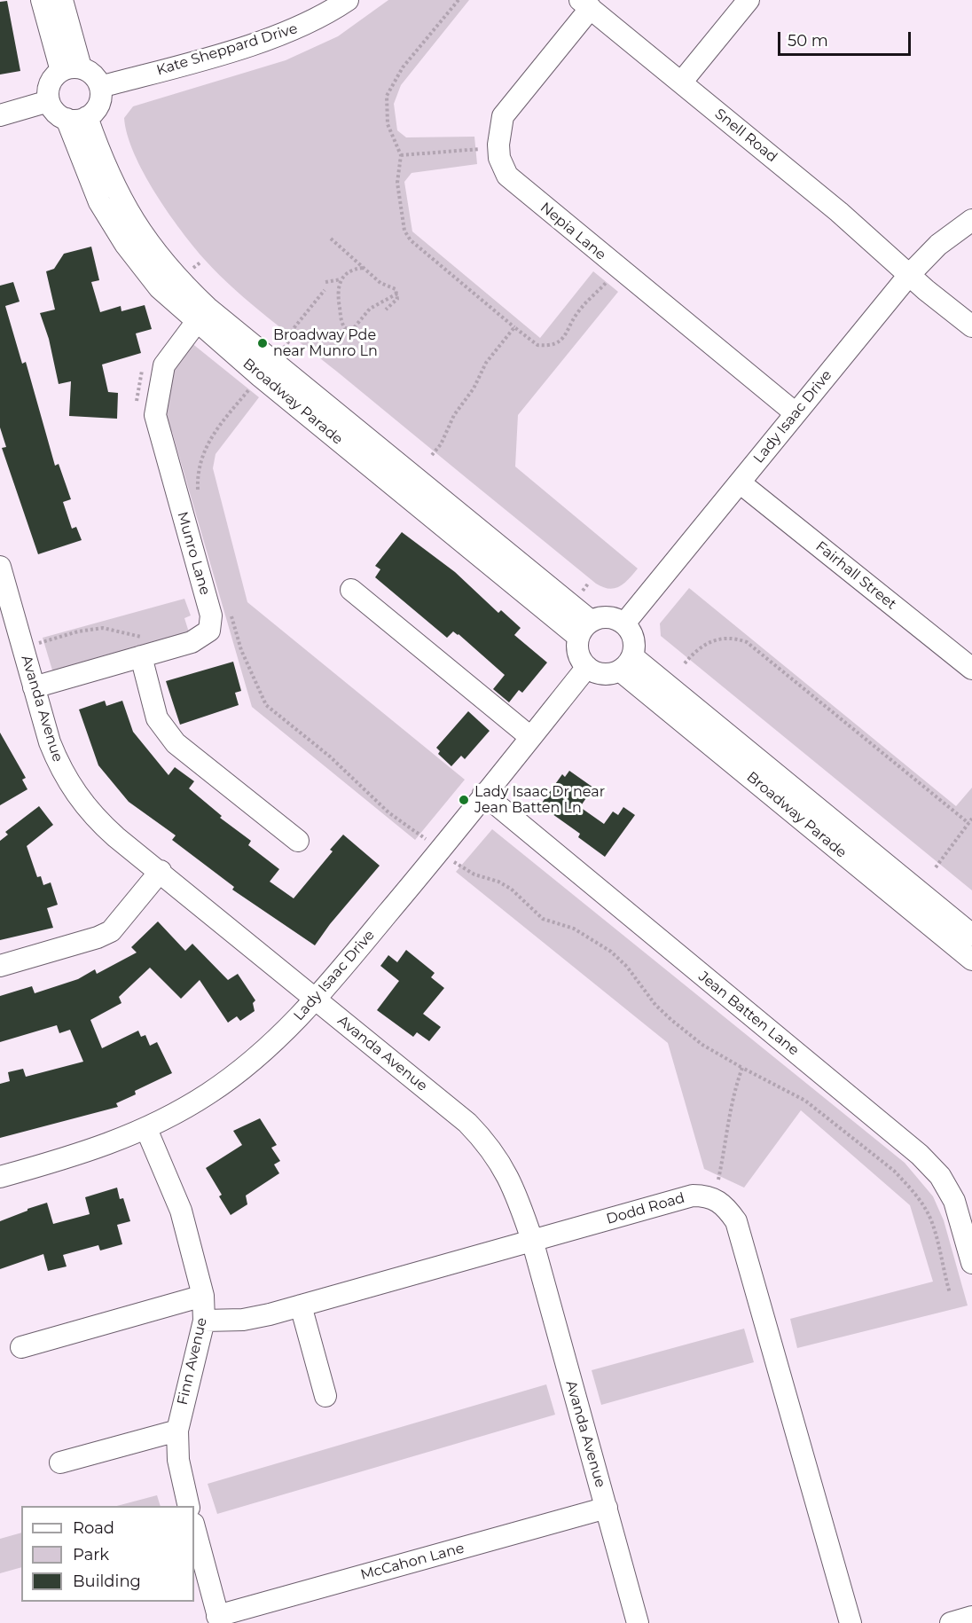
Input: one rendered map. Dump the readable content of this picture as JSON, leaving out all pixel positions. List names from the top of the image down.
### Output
{
  "streets": {
    "street": [
      "Kate Sheppard Drive",
      "Snell Road",
      "Nepia Lane",
      "Broadway Parade",
      "Lady Isaac Drive",
      "Munro Lane",
      "Fairhall Street",
      "Avanda Avenue",
      "Jean Batten Lane",
      "Dodd Road",
      "Finn Avenue",
      "McCahon Lane"
    ]
  },
  "crossings": [
    ["Kate Sheppard Drive", "Broadway Parade"],
    ["Snell Road", "Nepia Lane"],
    ["Snell Road", "Lady Isaac Drive"],
    ["Nepia Lane", "Lady Isaac Drive"],
    ["Broadway Parade", "Lady Isaac Drive"],
    ["Broadway Parade", "Munro Lane"],
    ["Lady Isaac Drive", "Fairhall Street"],
    ["Lady Isaac Drive", "Avanda Avenue"],
    ["Lady Isaac Drive", "Jean Batten Lane"],
    ["Lady Isaac Drive", "Finn Avenue"],
    ["Munro Lane", "Avanda Avenue"],
    ["Avanda Avenue", "Dodd Road"],
    ["Avanda Avenue", "McCahon Lane"],
    ["Dodd Road", "Finn Avenue"]
  ],
  "places": ["Broadway Pde near Munro Ln", "Lady Isaac Dr near Jean Batten Ln"],
  "legend": ["Road", "Park", "Building"],
  "scale_bar": "50 m"
}
